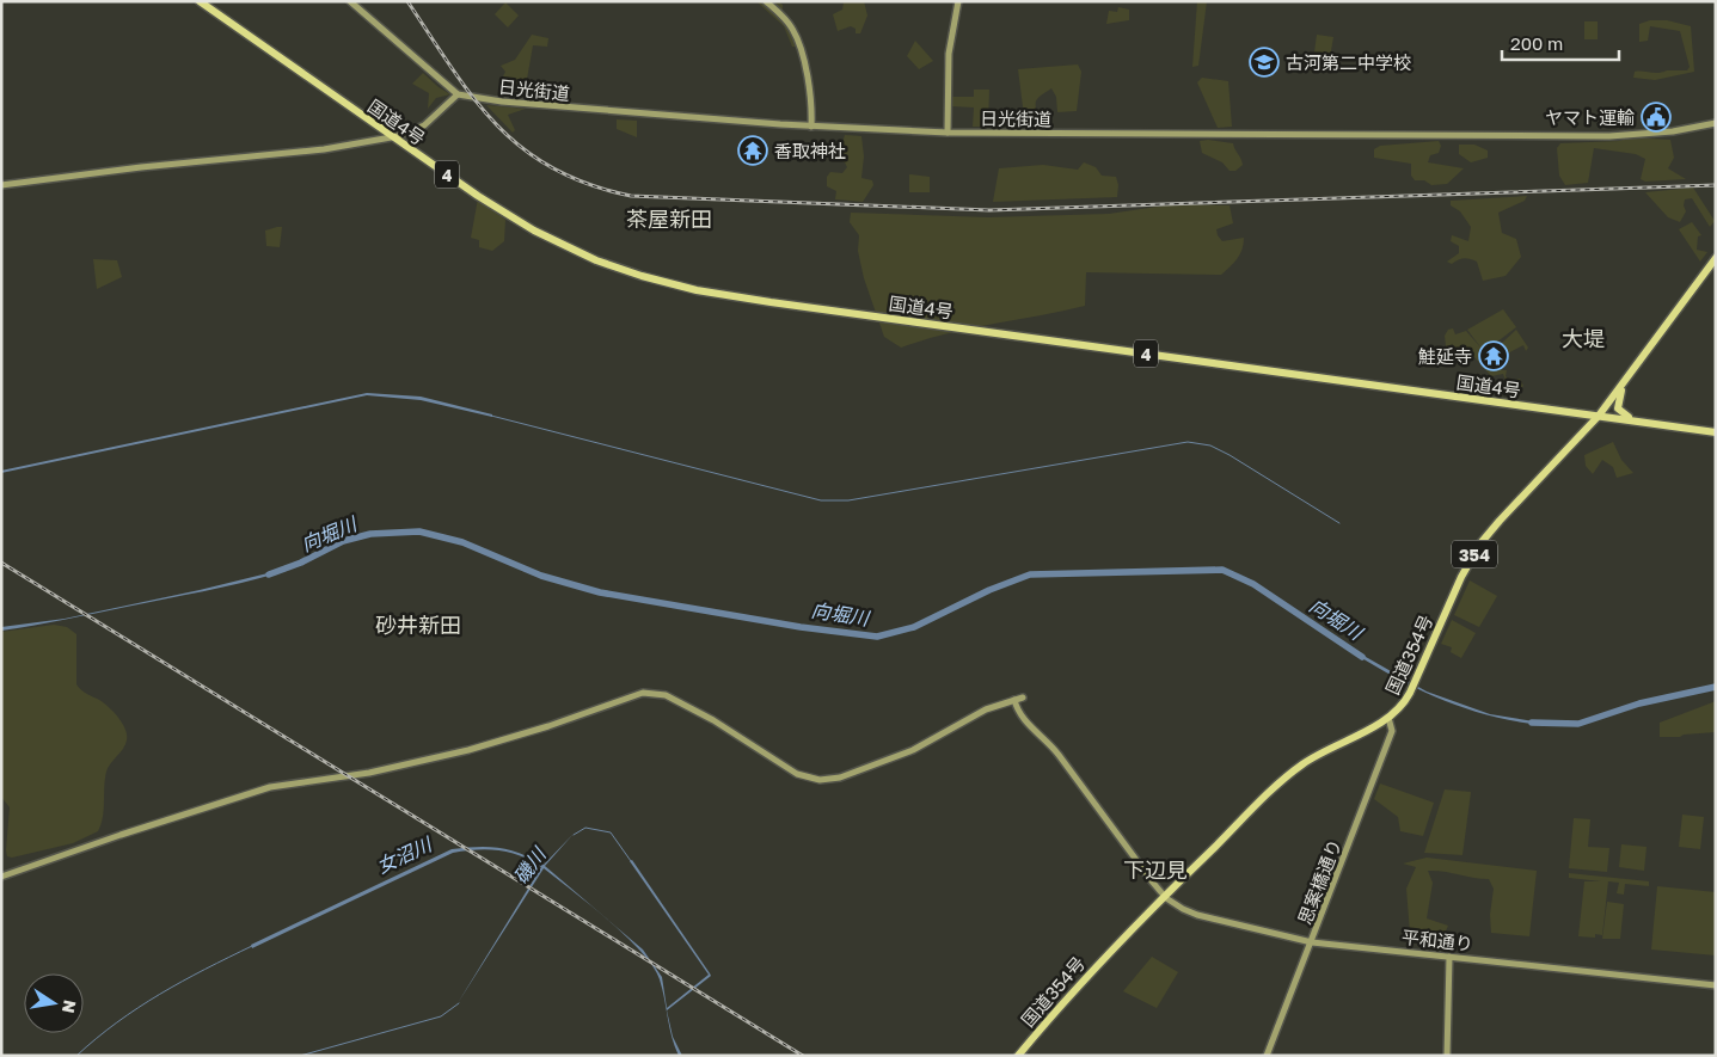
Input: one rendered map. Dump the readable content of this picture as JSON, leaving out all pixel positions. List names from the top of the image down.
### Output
{
  "streets": {
    "highway": [
      "国道4号",
      "4",
      "354",
      "国道354号"
    ],
    "street": ["日光街道", "思案橋通り", "平和通り"]
  },
  "crossings": [
    ["国道4号", "国道354号"],
    ["国道354号", "思案橋通り"],
    ["国道354号", "平和通り"],
    ["思案橋通り", "平和通り"]
  ],
  "districts": [
    "茶屋新田",
    "大堤",
    "砂井新田",
    "下辺見"
  ],
  "water": ["向堀川", "女沼川", "磯川"],
  "places": {
    "school or university": ["古河第二中学校"],
    "public building": ["ヤマト運輸"],
    "temple": ["香取神社", "鮭延寺"]
  },
  "scale_bar": "200 m",
  "north": "right"
}
